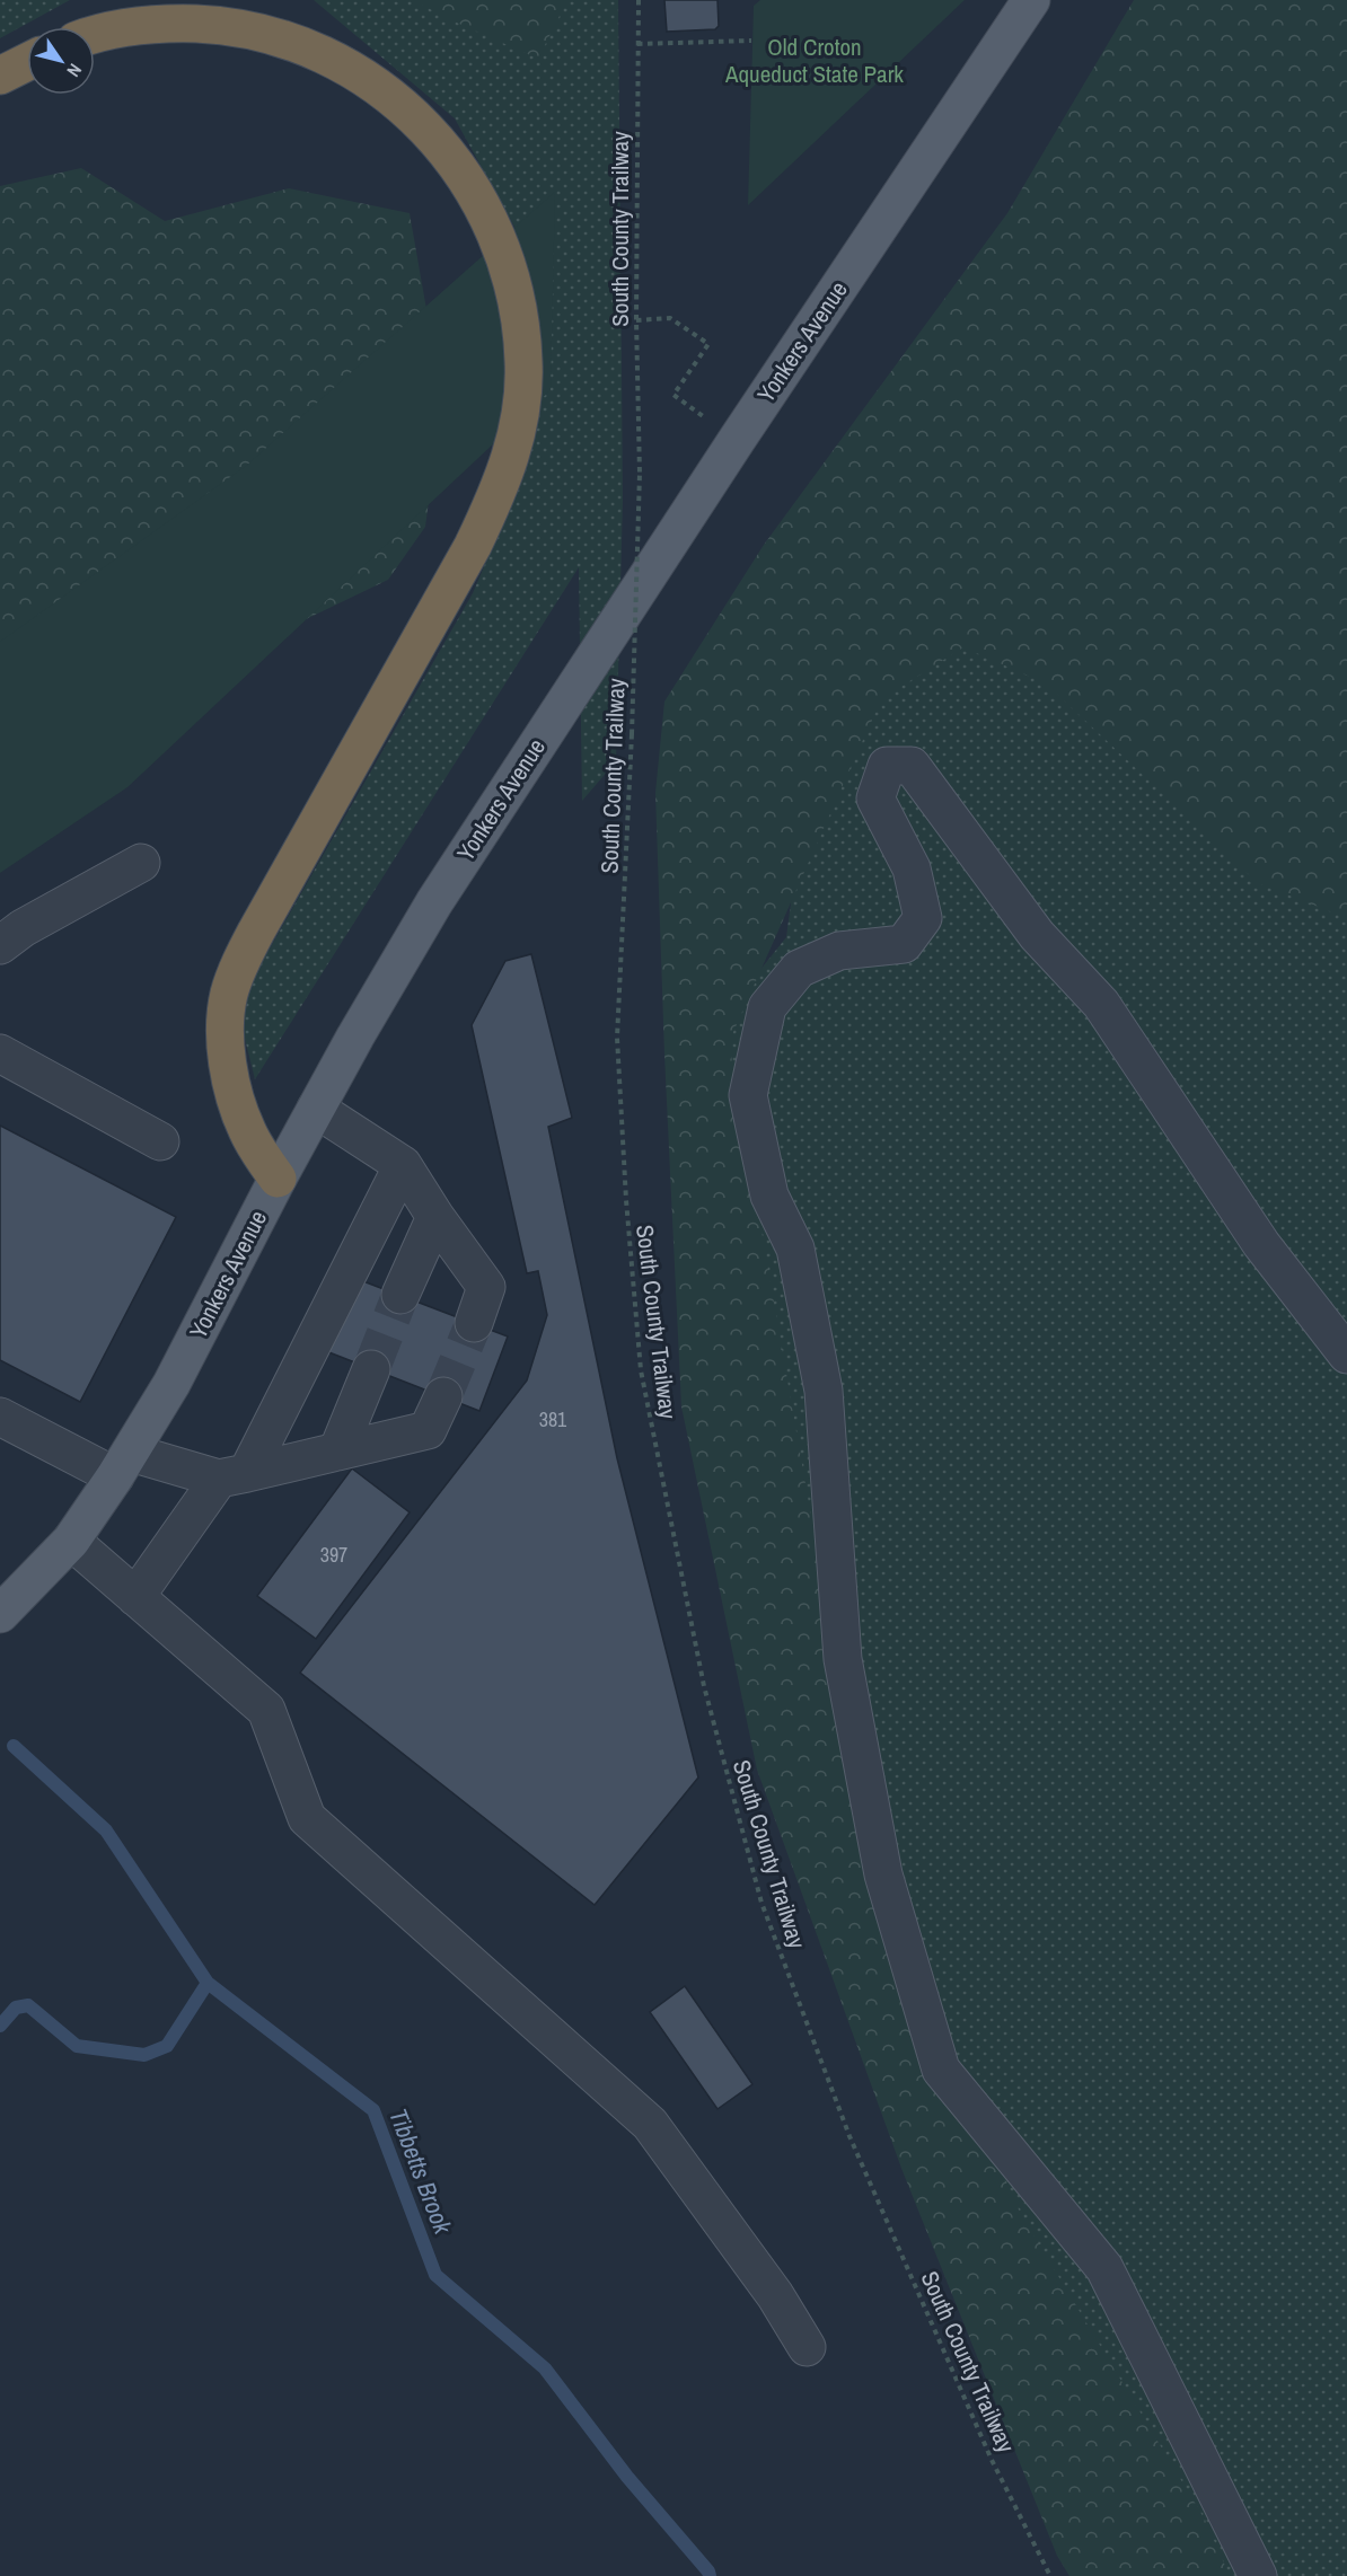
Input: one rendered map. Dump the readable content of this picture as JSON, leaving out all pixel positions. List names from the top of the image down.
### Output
{
  "streets": {
    "main road": ["Yonkers Avenue"],
    "path": ["South County Trailway"]
  },
  "water": ["Tibbetts Brook"],
  "parks": ["Old Croton Aqueduct State Park"],
  "house_numbers": ["381", "397"],
  "north": "bottom right"
}
